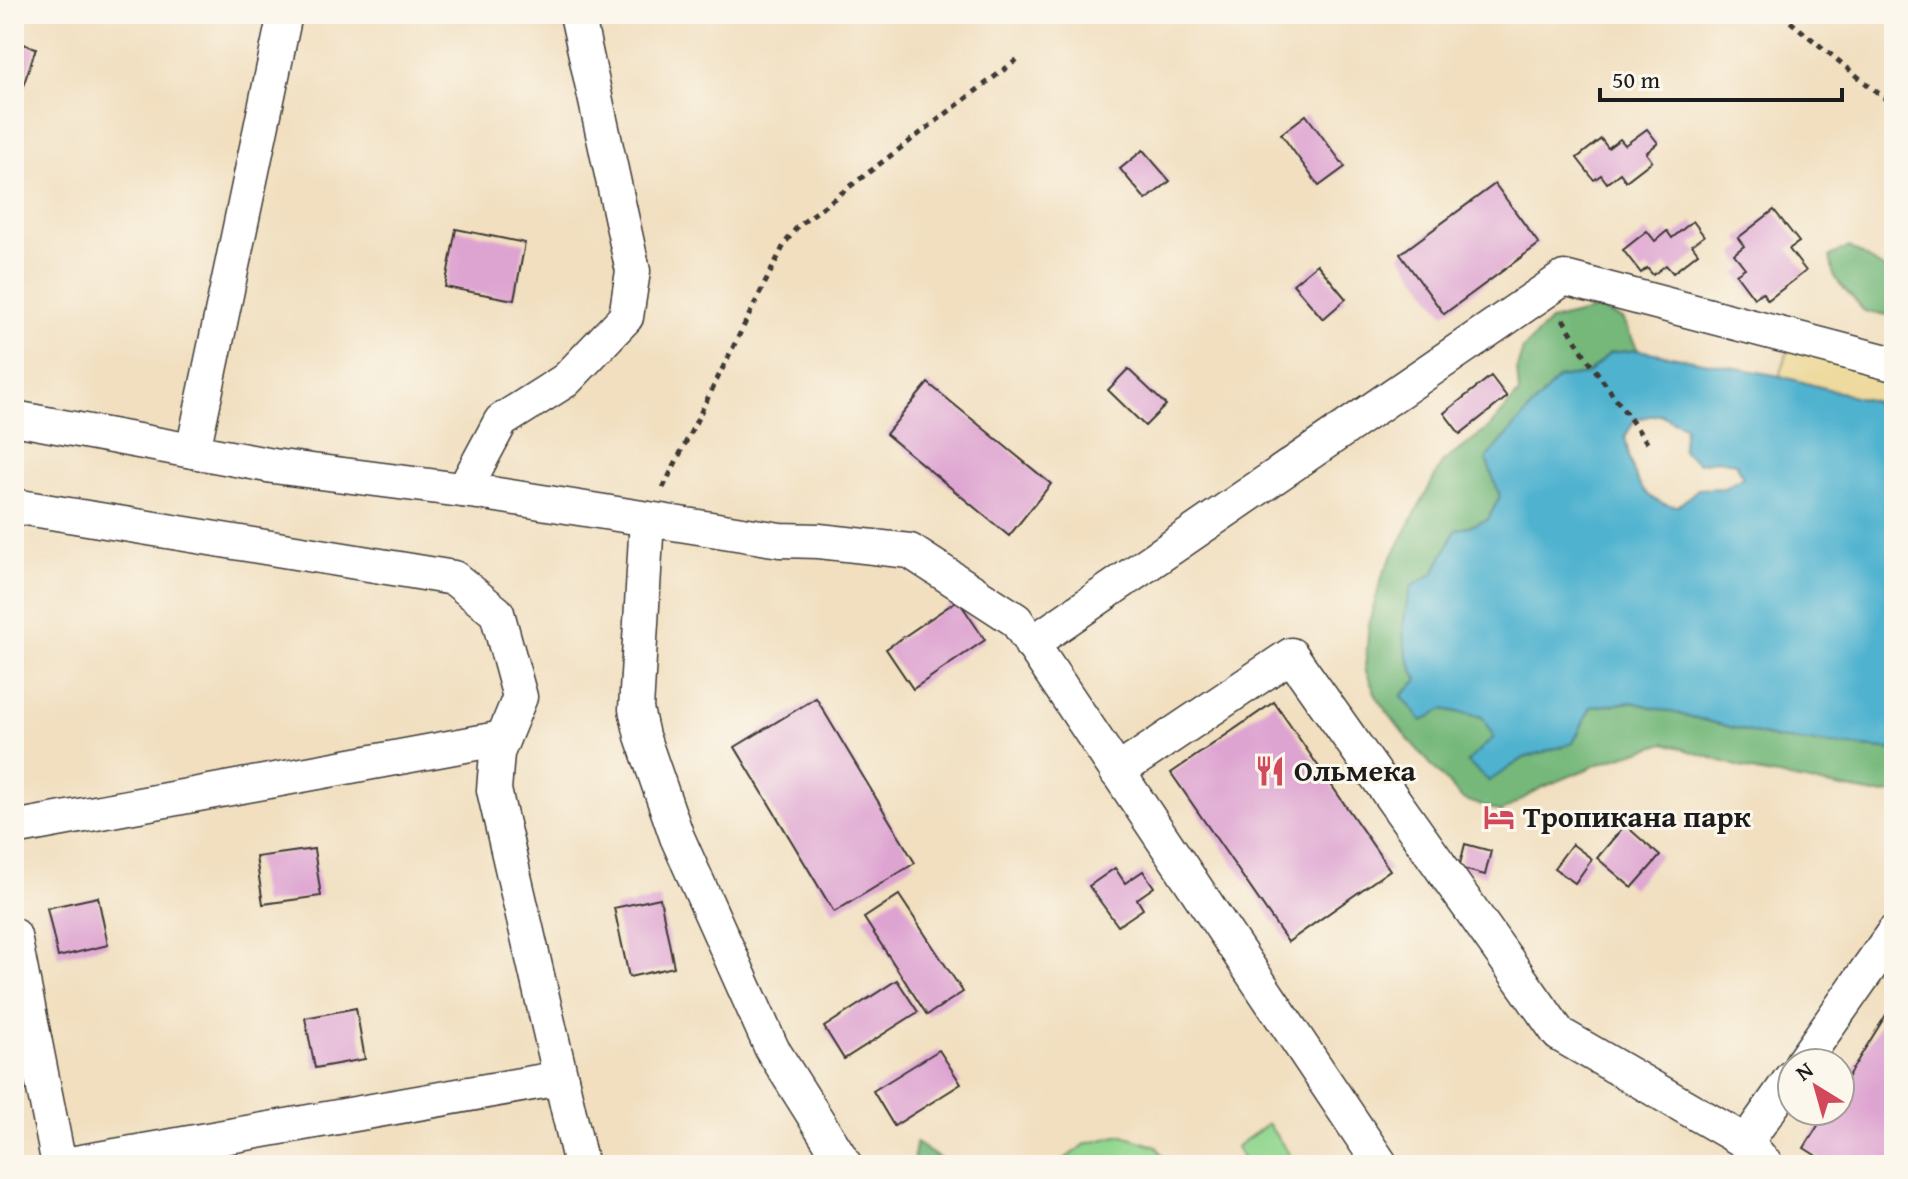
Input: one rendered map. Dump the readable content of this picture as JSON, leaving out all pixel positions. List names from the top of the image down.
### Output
{
  "places": {
    "restaurant": ["Ольмека"],
    "hotel": ["Тропикана парк"]
  },
  "scale_bar": "50 m",
  "north": "top left"
}
